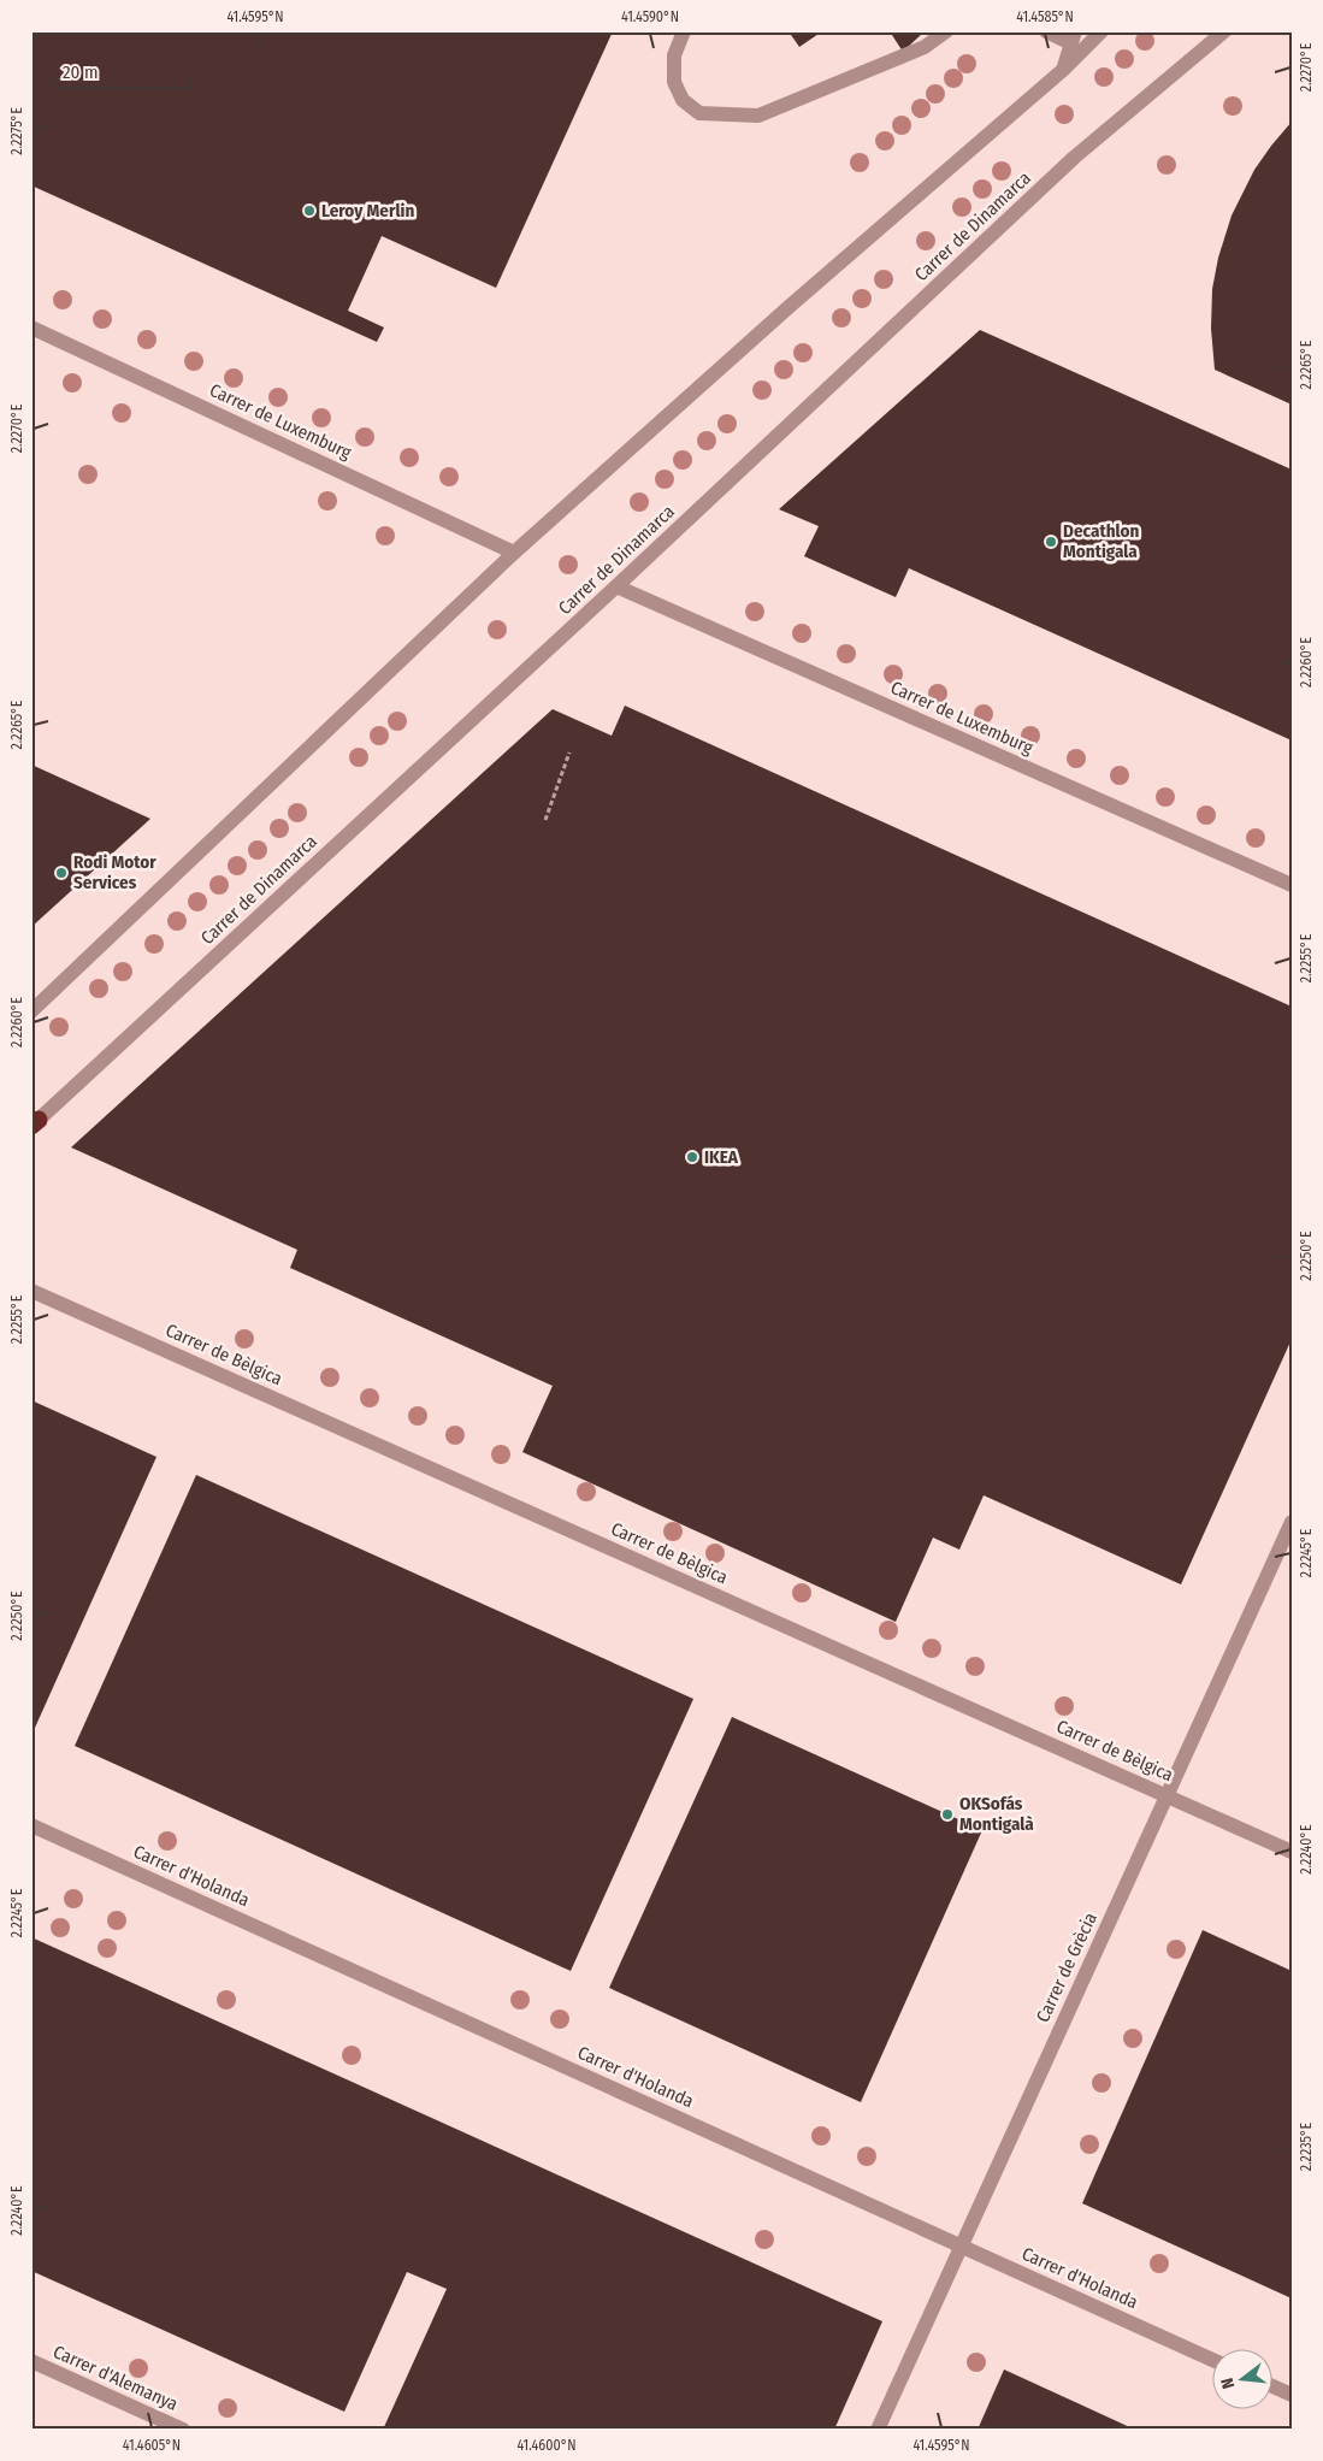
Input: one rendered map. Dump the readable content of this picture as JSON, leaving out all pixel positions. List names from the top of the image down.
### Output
{
  "streets": {
    "street": [
      "Carrer de Dinamarca",
      "Carrer de Luxemburg",
      "Carrer de Bèlgica",
      "Carrer d'Holanda",
      "Carrer de Grècia",
      "Carrer d'Alemanya"
    ]
  },
  "crossings": [
    ["Carrer de Dinamarca", "Carrer de Luxemburg"],
    ["Carrer de Bèlgica", "Carrer de Grècia"],
    ["Carrer d'Holanda", "Carrer de Grècia"]
  ],
  "places": [
    "Leroy Merlin",
    "Decathlon Montigala",
    "Rodi Motor Services",
    "IKEA",
    "OKSofás Montigalà"
  ],
  "scale_bar": "20 m",
  "north": "left",
  "coordinates": [
    "41.4595°N",
    "41.4590°N",
    "41.4585°N",
    "2.2270°E",
    "2.2275°E",
    "2.2265°E",
    "2.2260°E",
    "2.2255°E",
    "2.2250°E",
    "2.2245°E",
    "2.2240°E",
    "2.2235°E",
    "41.4605°N",
    "41.4600°N"
  ]
}
